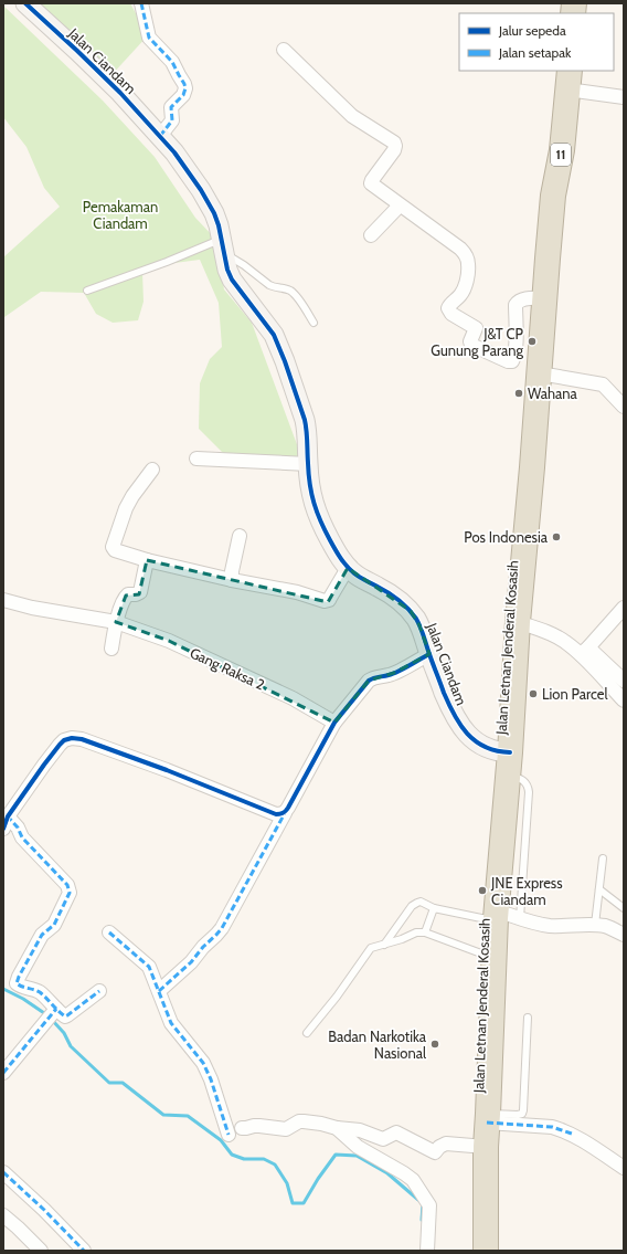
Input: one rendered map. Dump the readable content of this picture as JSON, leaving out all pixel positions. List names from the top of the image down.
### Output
{
  "streets": {
    "highway": ["11", "Jalan Letnan Jenderal Kosasih"],
    "street": ["Jalan Ciandam", "Gang Raksa 2"]
  },
  "crossings": [
    ["Jalan Ciandam", "Jalan Letnan Jenderal Kosasih"]
  ],
  "parks": ["Pemakaman Ciandam"],
  "places": [
    "J&T CP Gunung Parang",
    "Wahana",
    "Pos Indonesia",
    "Lion Parcel",
    "JNE Express Ciandam",
    "Badan Narkotika Nasional"
  ],
  "legend": ["Jalur sepeda", "Jalan setapak"]
}
